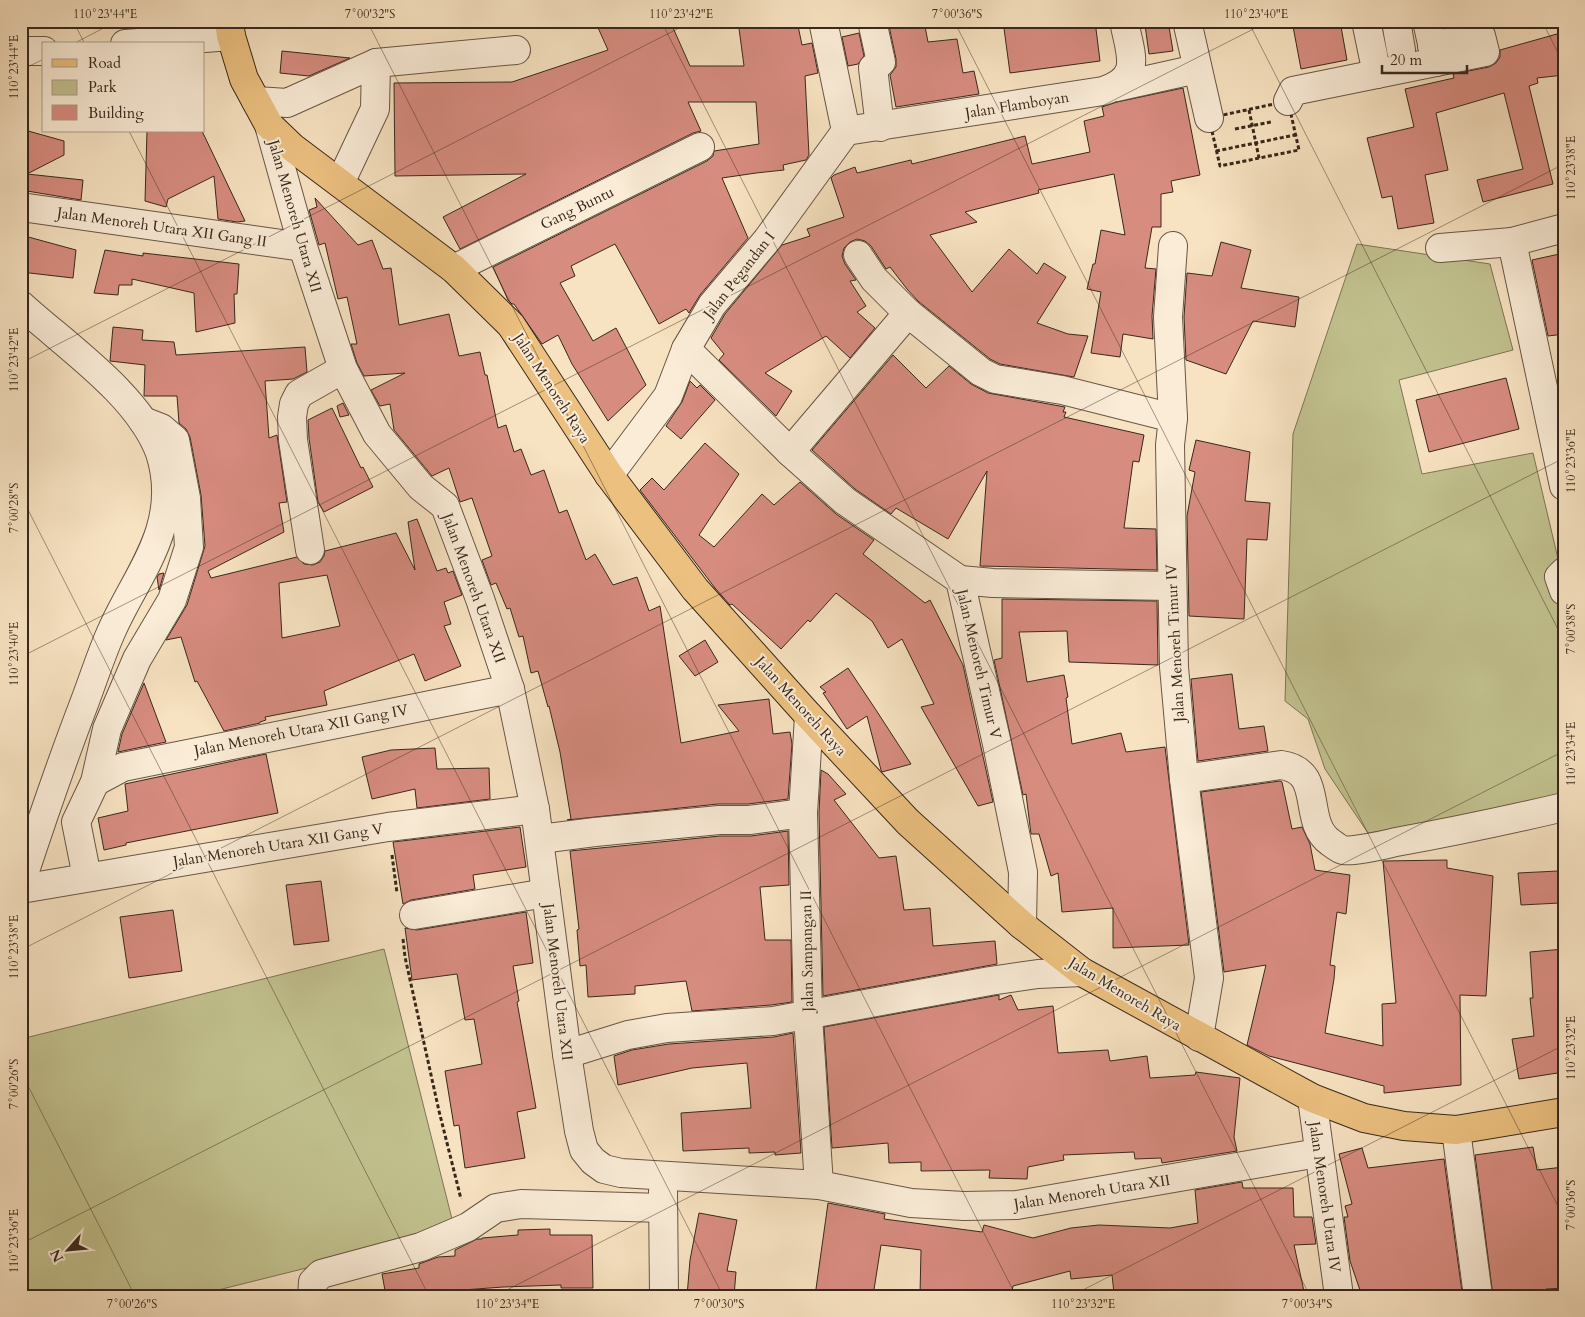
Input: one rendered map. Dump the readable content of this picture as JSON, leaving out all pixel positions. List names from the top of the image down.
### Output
{
  "streets": {
    "main road": ["Jalan Menoreh Raya"],
    "street": [
      "Jalan Flamboyan",
      "Gang Buntu",
      "Jalan Menoreh Utara XII",
      "Jalan Menoreh Utara XII Gang II",
      "Jalan Pegandan I",
      "Jalan Menoreh Timur IV",
      "Jalan Menoreh Timur V",
      "Jalan Menoreh Utara XII Gang IV",
      "Jalan Menoreh Utara XII Gang V",
      "Jalan Sampangan II",
      "Jalan Menoreh Utara IV"
    ]
  },
  "crossings": [
    ["Jalan Flamboyan", "Jalan Pegandan I"],
    ["Gang Buntu", "Jalan Menoreh Raya"],
    ["Jalan Menoreh Utara XII", "Jalan Menoreh Utara XII Gang II"],
    ["Jalan Menoreh Utara XII", "Jalan Menoreh Raya"],
    ["Jalan Menoreh Utara XII", "Jalan Menoreh Utara XII Gang IV"],
    ["Jalan Menoreh Utara XII", "Jalan Menoreh Utara XII Gang V"],
    ["Jalan Menoreh Utara XII", "Jalan Sampangan II"],
    ["Jalan Menoreh Utara XII", "Jalan Menoreh Utara IV"],
    ["Jalan Pegandan I", "Jalan Menoreh Raya"],
    ["Jalan Pegandan I", "Jalan Menoreh Timur V"],
    ["Jalan Menoreh Raya", "Jalan Menoreh Timur IV"],
    ["Jalan Menoreh Raya", "Jalan Menoreh Timur V"],
    ["Jalan Menoreh Raya", "Jalan Sampangan II"],
    ["Jalan Menoreh Raya", "Jalan Menoreh Utara IV"]
  ],
  "legend": ["Road", "Park", "Building"],
  "scale_bar": "20 m",
  "north": "bottom left",
  "coordinates": [
    "110°23'44\"E",
    "7°00'32\"S",
    "110°23'42\"E",
    "7°00'36\"S",
    "110°23'40\"E",
    "110°23'38\"E",
    "110°23'36\"E",
    "7°00'28\"S",
    "7°00'38\"S",
    "110°23'34\"E",
    "110°23'32\"E",
    "7°00'26\"S",
    "7°00'30\"S",
    "7°00'34\"S"
  ]
}
